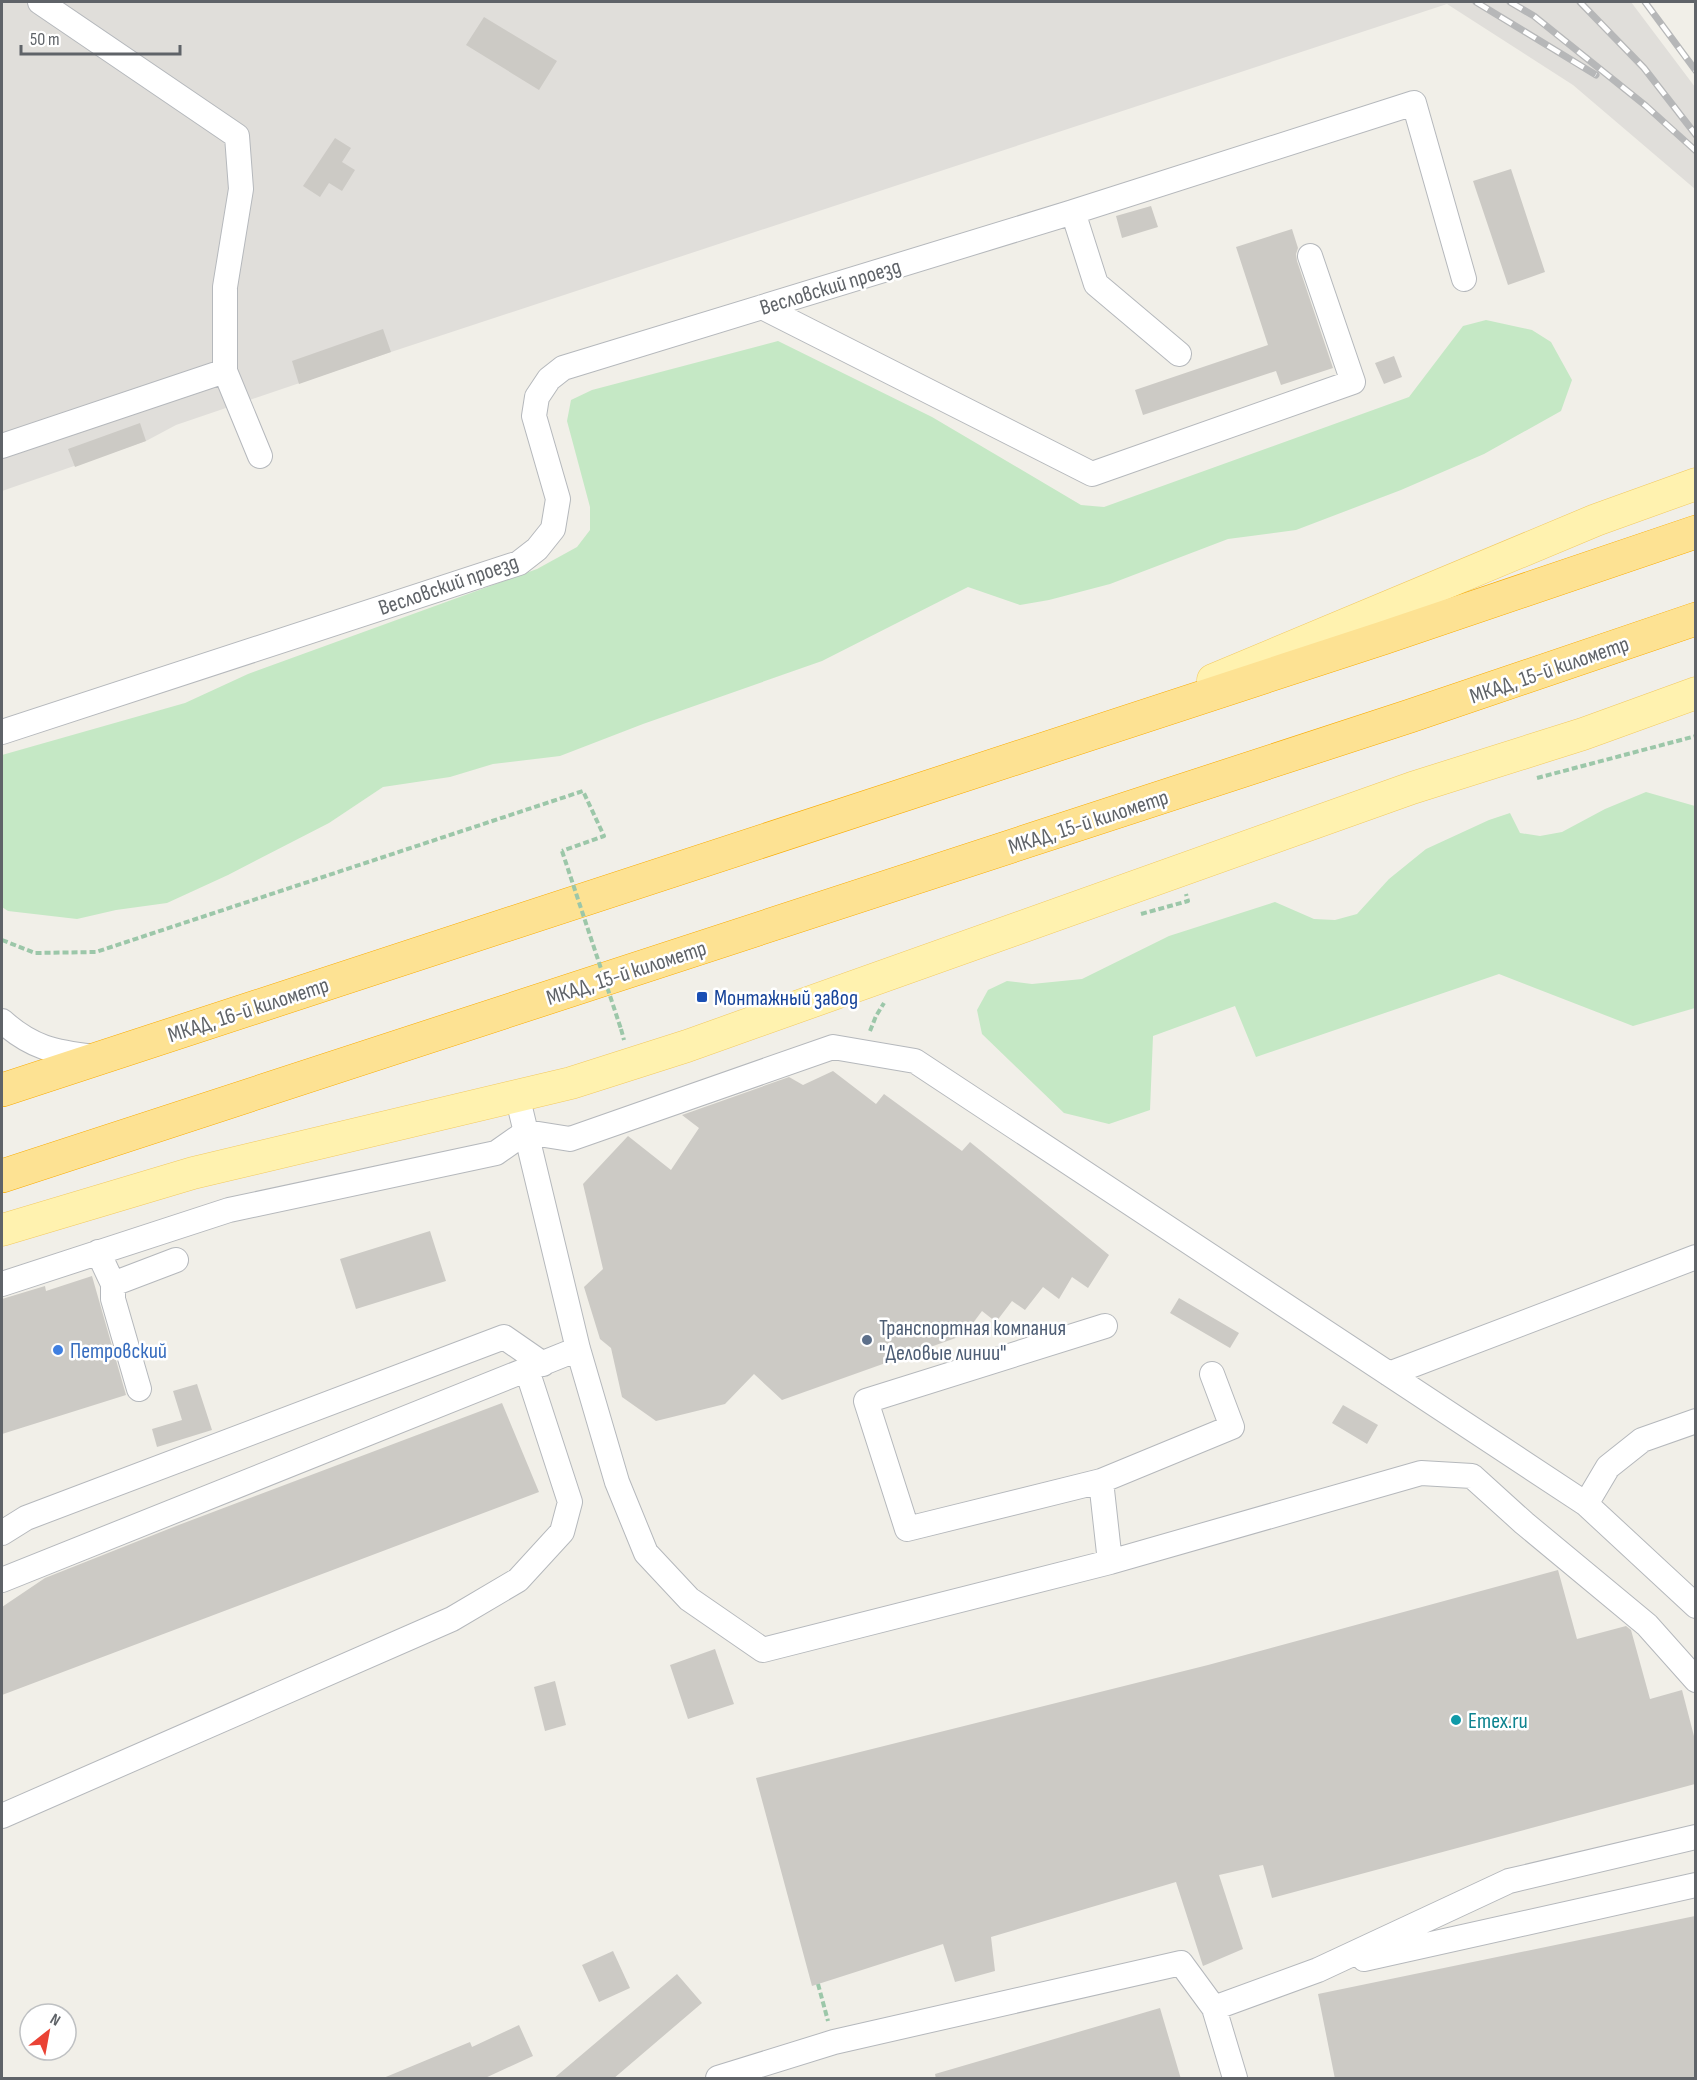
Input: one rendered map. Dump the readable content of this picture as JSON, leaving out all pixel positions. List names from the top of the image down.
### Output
{
  "streets": {
    "highway": ["МКАД, 15-й километр", "МКАД, 16-й километр"],
    "street": ["Весловский проезд"]
  },
  "places": {
    "transit": ["Монтажный завод"],
    "other": ["Транспортная компания \"Деловые линии\"", "Петровский", "Emex.ru"]
  },
  "scale_bar": "50 m",
  "north": "top right"
}
